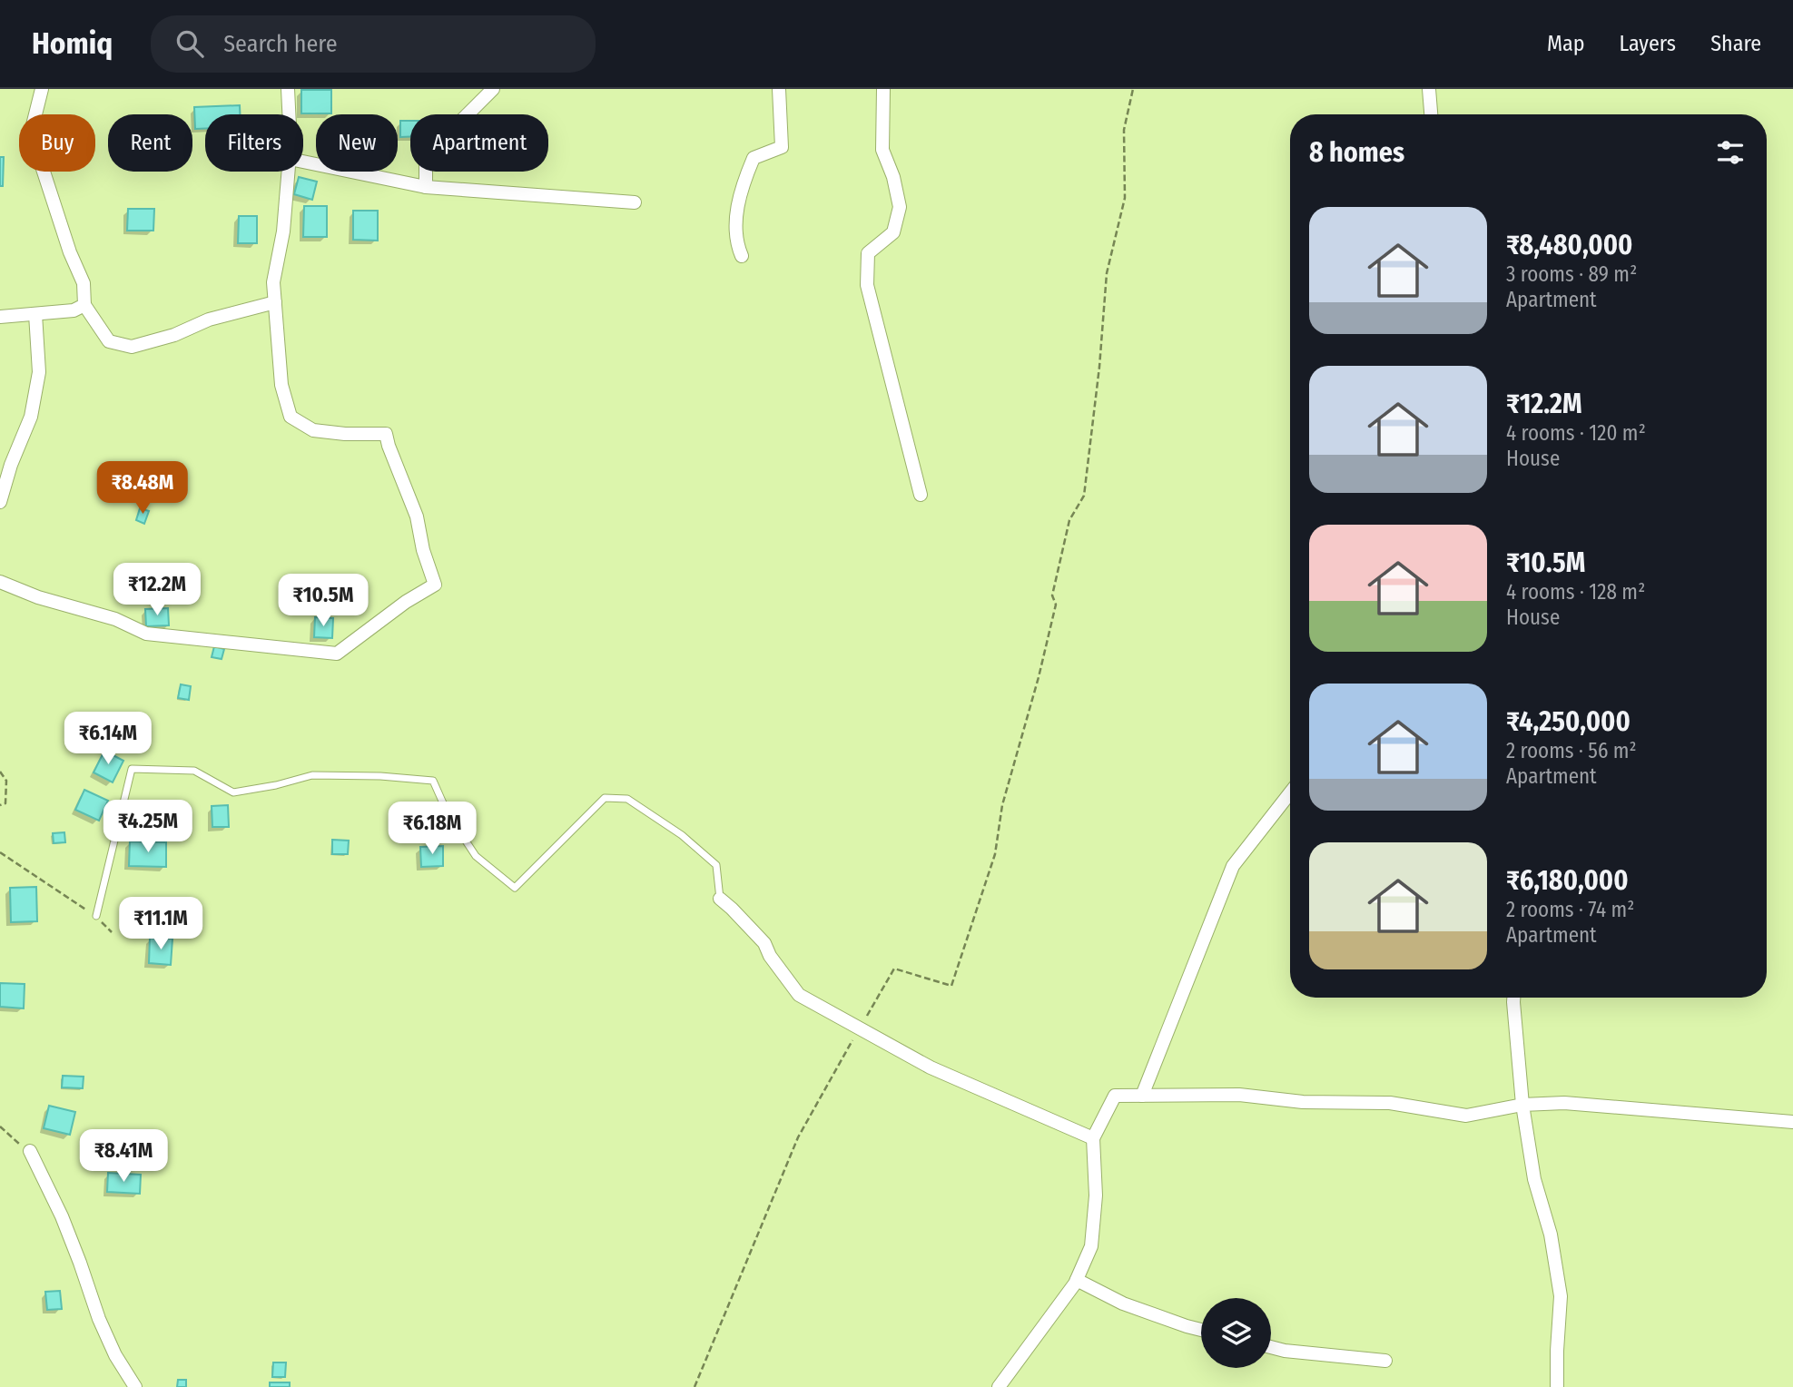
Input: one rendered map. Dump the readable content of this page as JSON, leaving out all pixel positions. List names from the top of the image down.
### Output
{
  "page": {
    "header": "Homiq",
    "search": "Search here",
    "nav": ["Map", "Layers", "Share"],
    "chip": [
      "Buy",
      "Rent",
      "Filters",
      "New",
      "Apartment"
    ],
    "heading": "8 homes",
    "list": [
      {
        "name": "₹8,480,000",
        "note": "3 rooms · 89 m² · Apartment"
      },
      {
        "name": "₹12.2M",
        "note": "4 rooms · 120 m² · House"
      },
      {
        "name": "₹10.5M",
        "note": "4 rooms · 128 m² · House"
      },
      {
        "name": "₹4,250,000",
        "note": "2 rooms · 56 m² · Apartment"
      },
      {
        "name": "₹6,180,000",
        "note": "2 rooms · 74 m² · Apartment"
      }
    ],
    "price": [
      "₹8.48M",
      "₹12.2M",
      "₹10.5M",
      "₹6.14M",
      "₹4.25M",
      "₹6.18M",
      "₹11.1M",
      "₹8.41M"
    ]
  }
}
